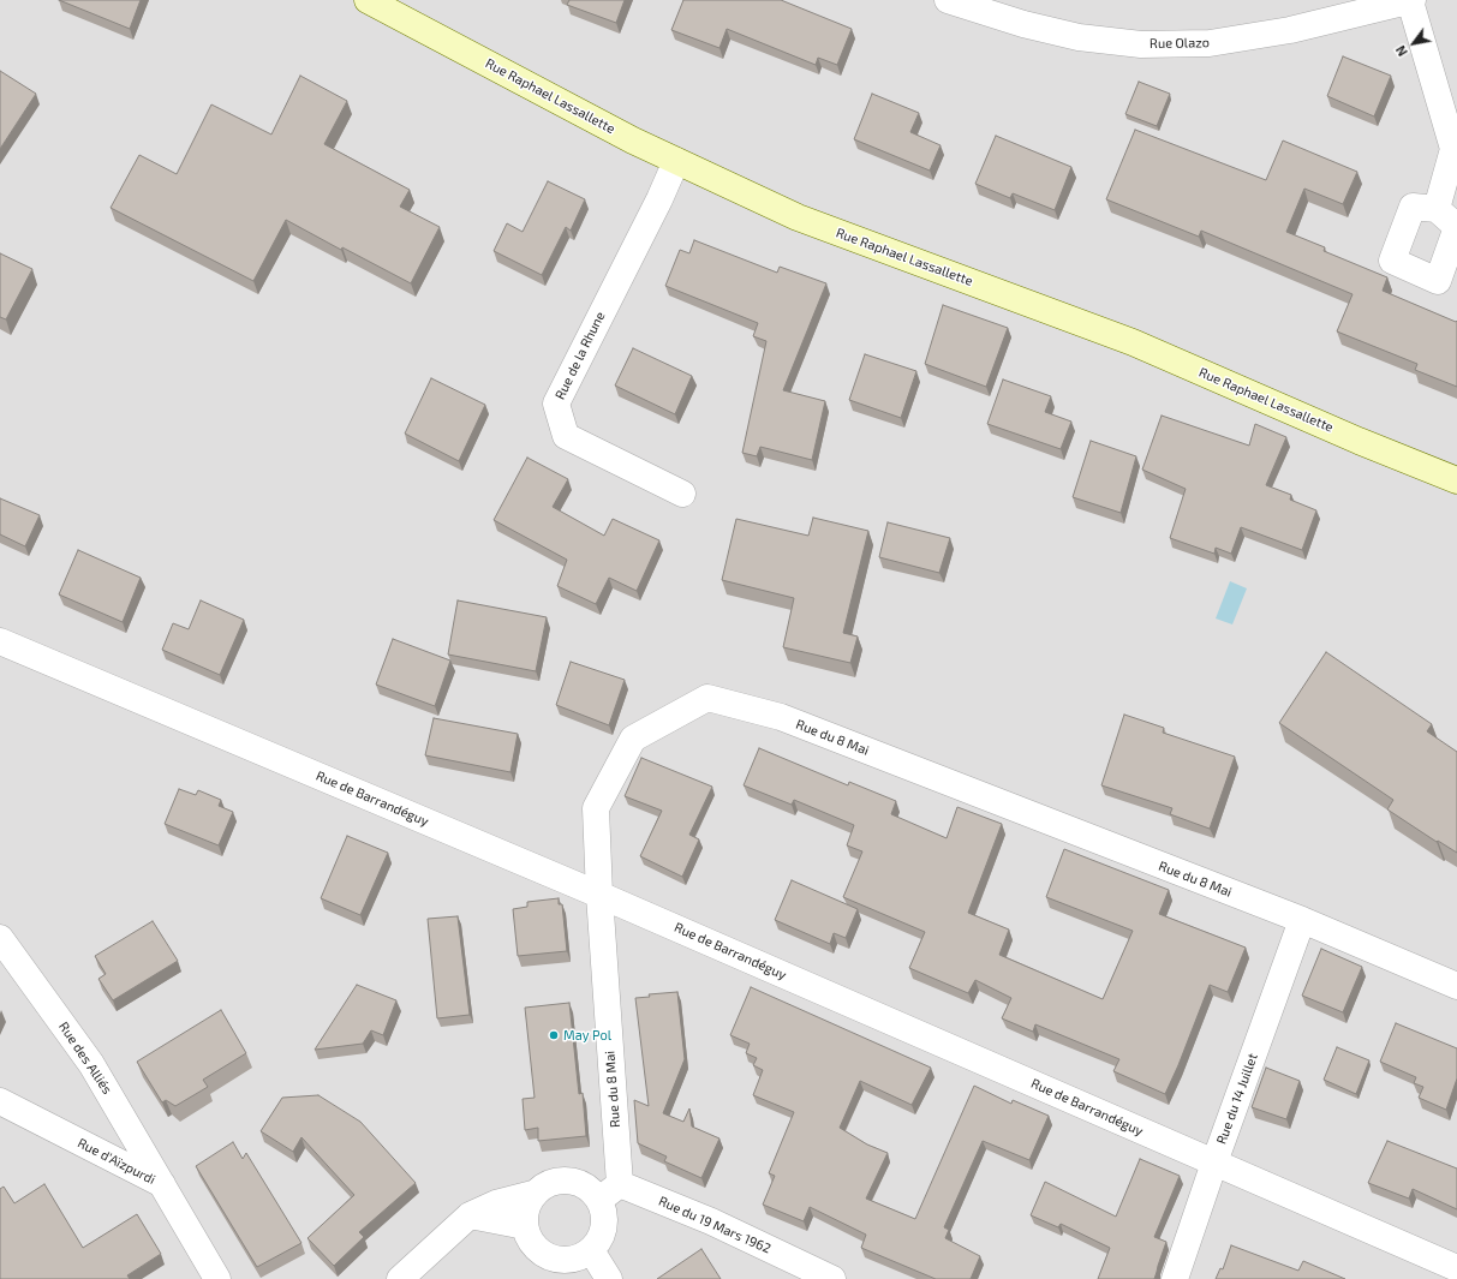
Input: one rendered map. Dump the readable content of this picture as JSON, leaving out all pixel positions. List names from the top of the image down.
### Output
{
  "streets": {
    "main road": ["Rue Raphael Lassallette"],
    "street": [
      "Rue Olazo",
      "Rue de la Rhune",
      "Rue du 8 Mai",
      "Rue de Barrandéguy",
      "Rue des Alliés",
      "Rue du 14 Juillet",
      "Rue d'Aïzpurdi",
      "Rue du 19 Mars 1962"
    ]
  },
  "crossings": [
    ["Rue Raphael Lassallette", "Rue de la Rhune"],
    ["Rue du 8 Mai", "Rue de Barrandéguy"],
    ["Rue du 8 Mai", "Rue du 14 Juillet"],
    ["Rue du 8 Mai", "Rue du 19 Mars 1962"],
    ["Rue de Barrandéguy", "Rue du 14 Juillet"],
    ["Rue des Alliés", "Rue d'Aïzpurdi"]
  ],
  "places": ["May Pol"],
  "north": "bottom left"
}
